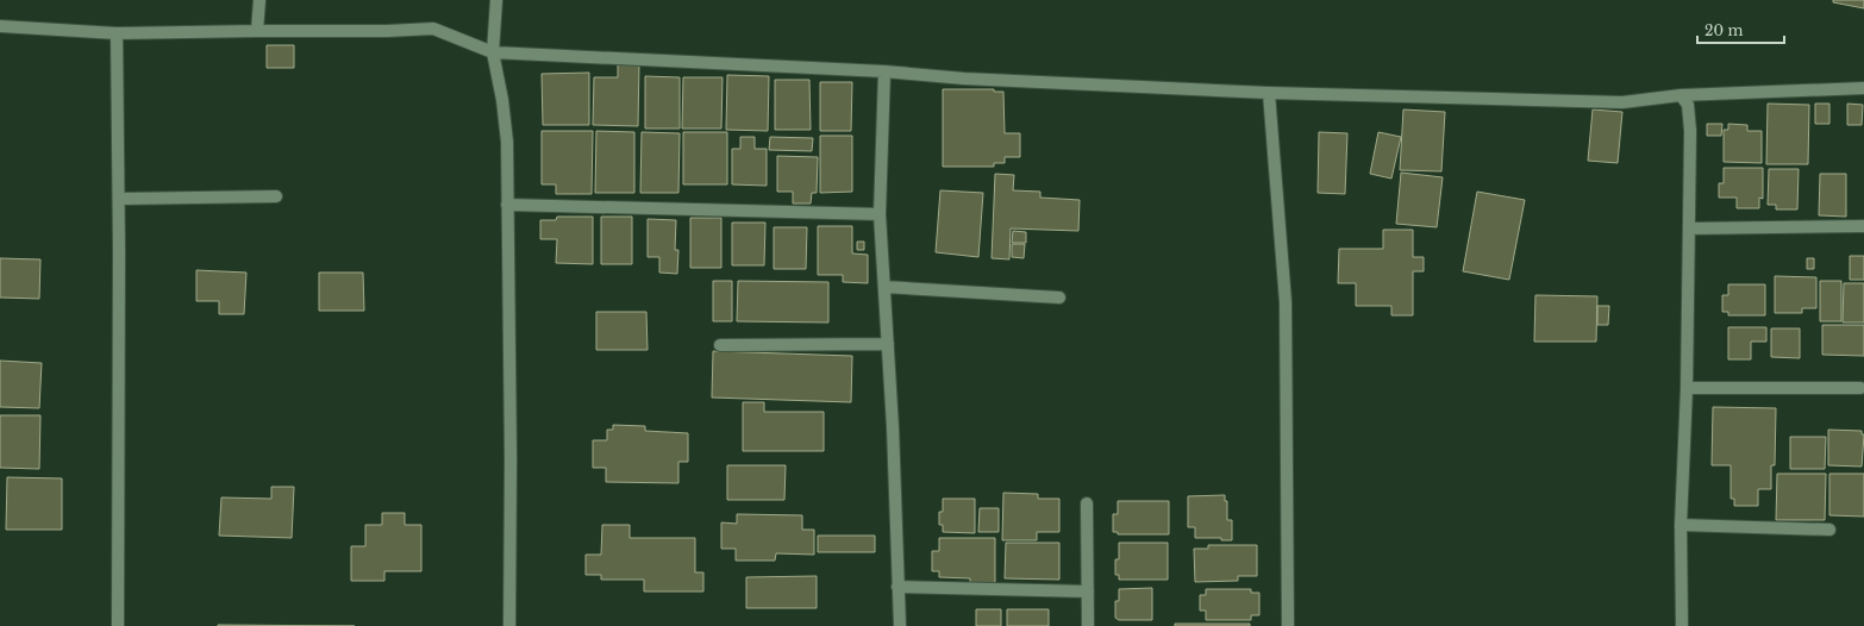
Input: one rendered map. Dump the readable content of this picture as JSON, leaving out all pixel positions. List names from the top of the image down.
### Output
{
  "scale_bar": "20 m"
}
